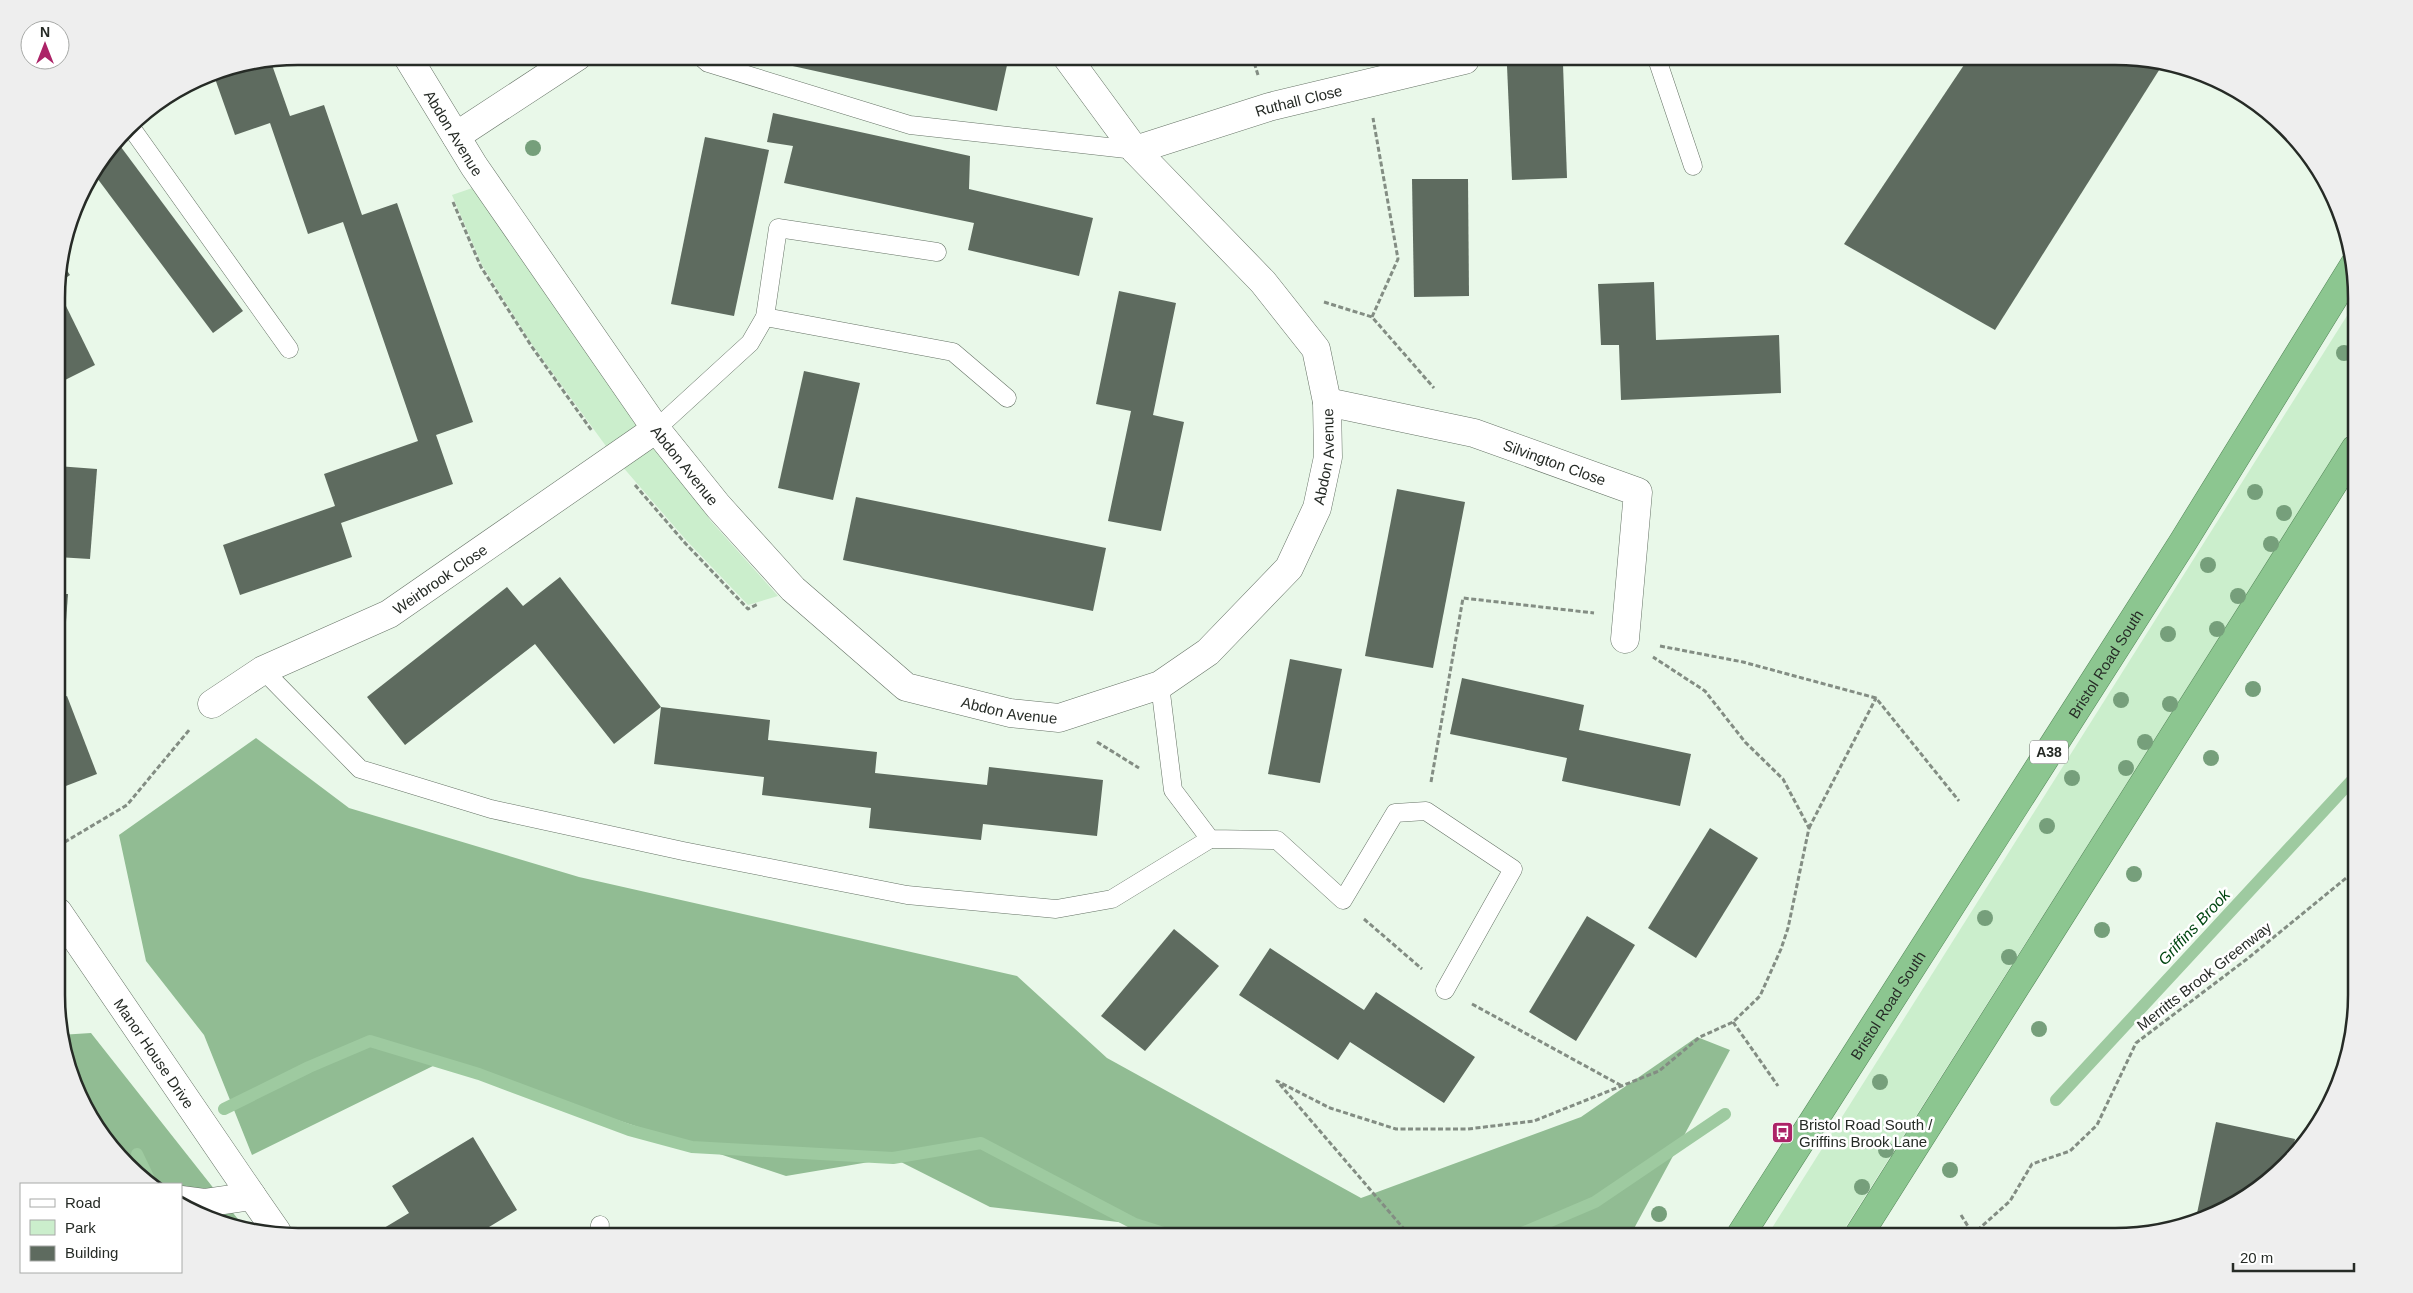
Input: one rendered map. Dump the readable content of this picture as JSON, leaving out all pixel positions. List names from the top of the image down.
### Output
{
  "streets": {
    "highway": ["Bristol Road South", "A38"],
    "street": [
      "Ruthall Close",
      "Abdon Avenue",
      "Silvington Close",
      "Weirbrook Close",
      "Manor House Drive"
    ],
    "path": ["Merritts Brook Greenway"]
  },
  "crossings": [
    ["Ruthall Close", "Abdon Avenue"],
    ["Abdon Avenue", "Silvington Close"],
    ["Abdon Avenue", "Weirbrook Close"]
  ],
  "water": ["Griffins Brook"],
  "places": {
    "bus stop": ["Bristol Road South / Griffins Brook Lane"]
  },
  "legend": ["Road", "Park", "Building"],
  "scale_bar": "20 m",
  "north": "top"
}
